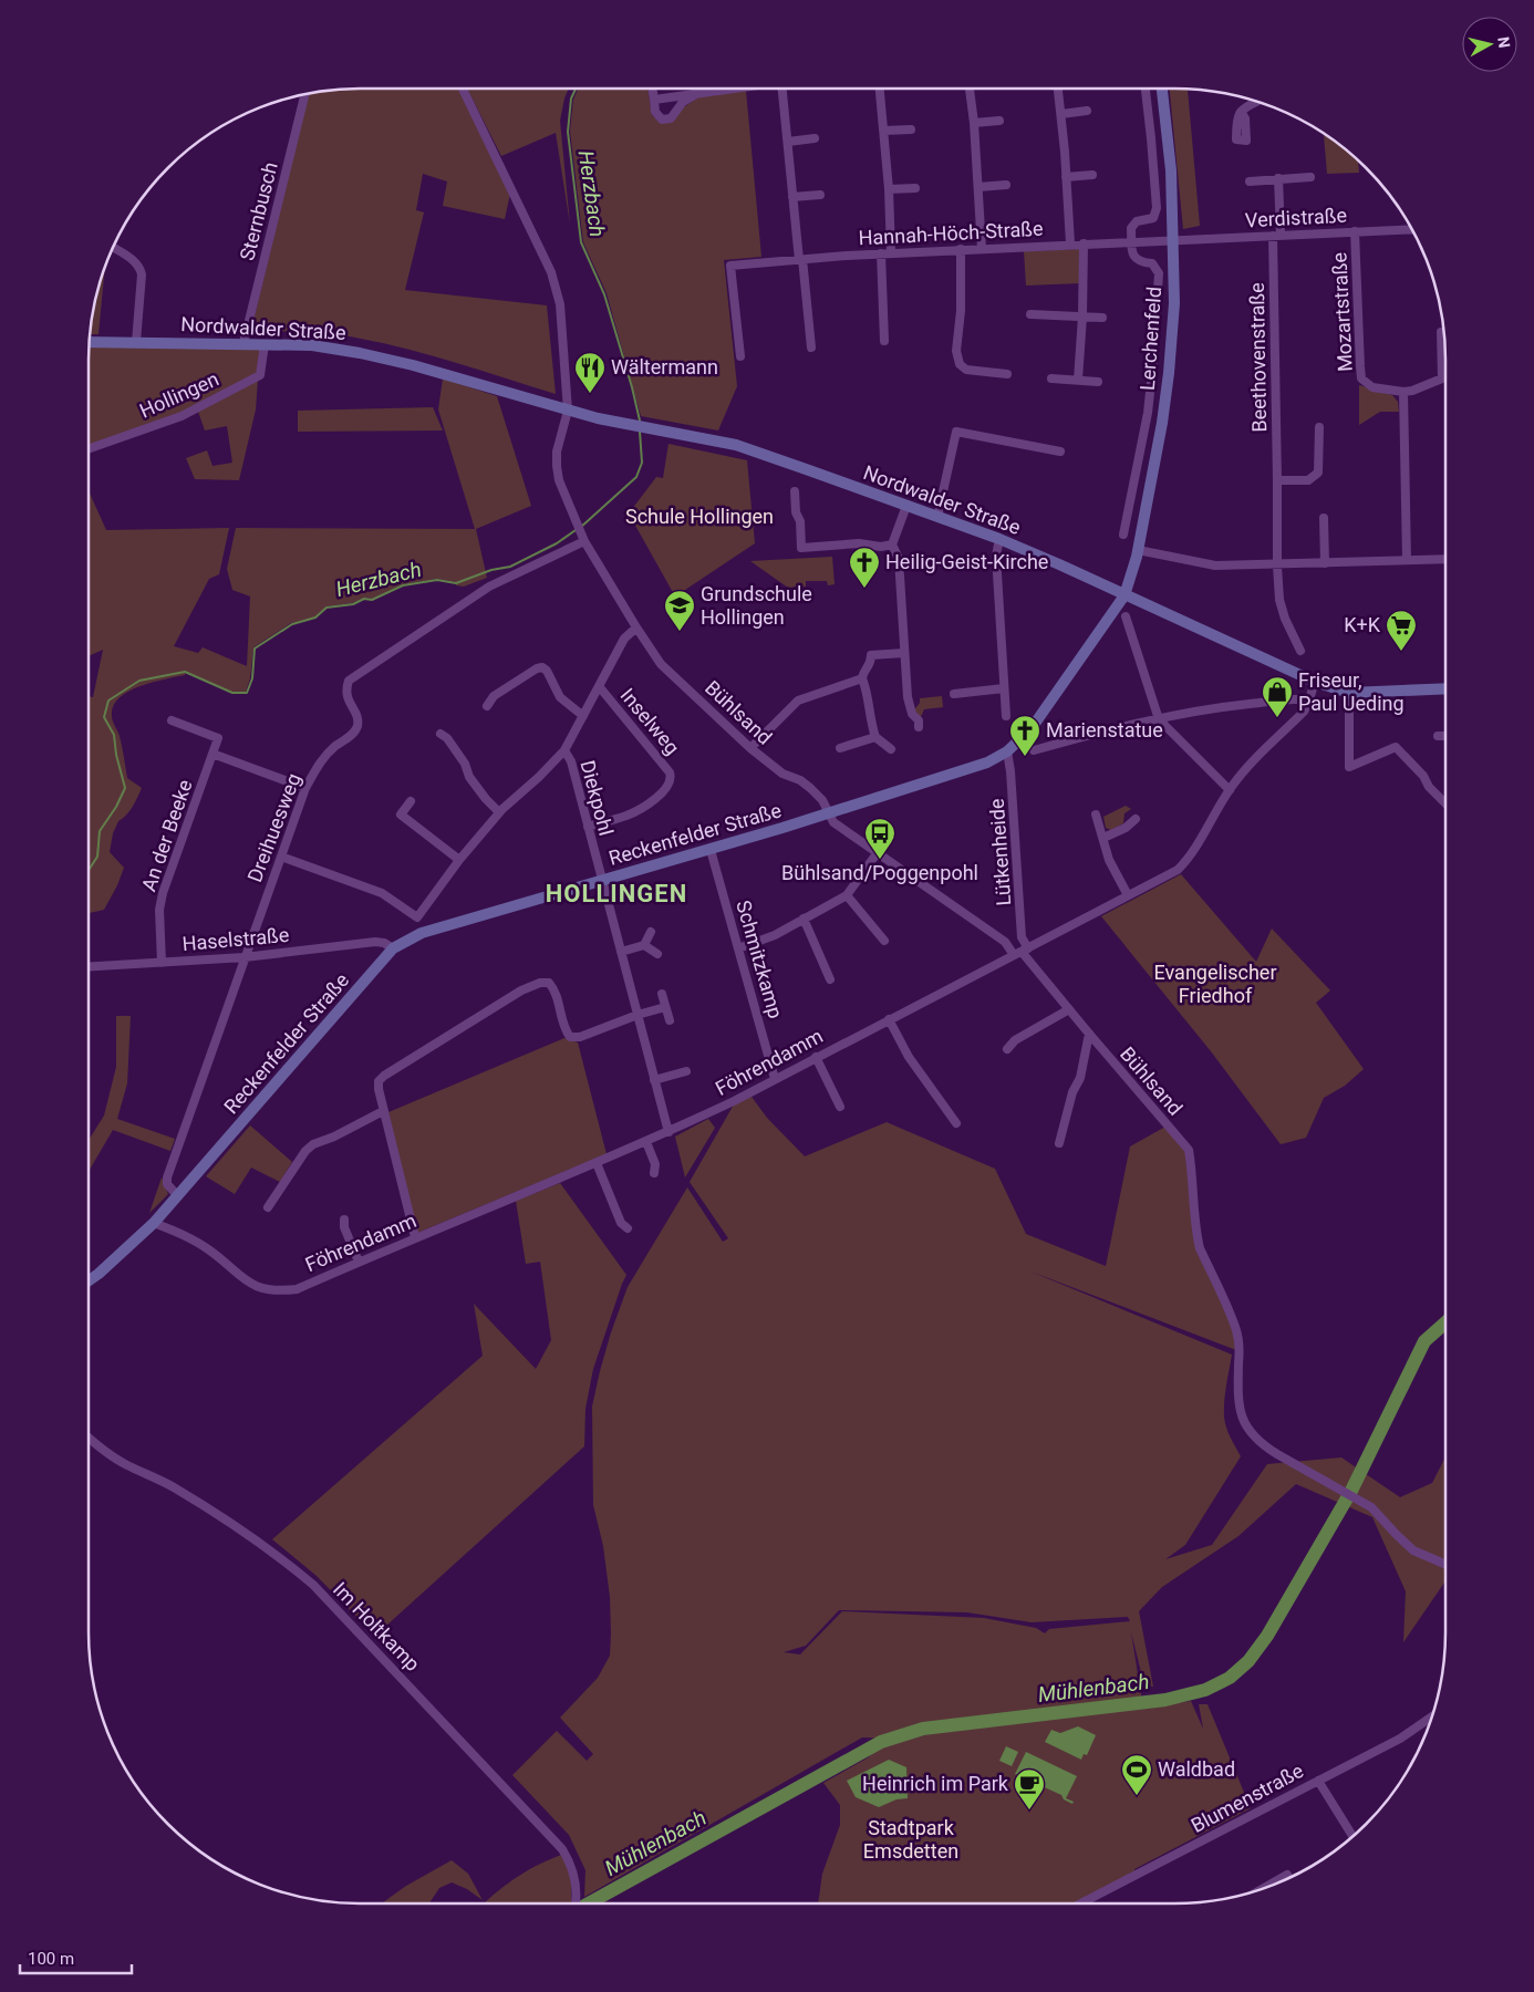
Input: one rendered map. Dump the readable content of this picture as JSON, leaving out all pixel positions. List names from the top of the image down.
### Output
{
  "streets": {
    "street": [
      "Sternbusch",
      "Verdistraße",
      "Hannah-Höch-Straße",
      "Mozartstraße",
      "Nordwalder Straße",
      "Lerchenfeld",
      "Beethovenstraße",
      "Hollingen",
      "Bühlsand",
      "Inselweg",
      "Diekpohl",
      "Dreihuesweg",
      "Reckenfelder Straße",
      "An der Beeke",
      "Lütkenheide",
      "Haselstraße",
      "Schmitzkamp",
      "Föhrendamm",
      "Im Holtkamp",
      "Blumenstraße"
    ]
  },
  "crossings": [
    ["Sternbusch", "Nordwalder Straße"],
    ["Verdistraße", "Hannah-Höch-Straße"],
    ["Verdistraße", "Mozartstraße"],
    ["Verdistraße", "Lerchenfeld"],
    ["Verdistraße", "Beethovenstraße"],
    ["Hannah-Höch-Straße", "Lerchenfeld"],
    ["Nordwalder Straße", "Lerchenfeld"],
    ["Nordwalder Straße", "Hollingen"],
    ["Nordwalder Straße", "Bühlsand"],
    ["Nordwalder Straße", "Reckenfelder Straße"],
    ["Nordwalder Straße", "Föhrendamm"],
    ["Lerchenfeld", "Reckenfelder Straße"],
    ["Bühlsand", "Dreihuesweg"],
    ["Bühlsand", "Reckenfelder Straße"],
    ["Bühlsand", "Lütkenheide"],
    ["Bühlsand", "Föhrendamm"],
    ["Inselweg", "Diekpohl"],
    ["Diekpohl", "Reckenfelder Straße"],
    ["Diekpohl", "Föhrendamm"],
    ["Dreihuesweg", "Reckenfelder Straße"],
    ["Dreihuesweg", "Haselstraße"],
    ["Reckenfelder Straße", "Lütkenheide"],
    ["Reckenfelder Straße", "Haselstraße"],
    ["Reckenfelder Straße", "Schmitzkamp"],
    ["Reckenfelder Straße", "Föhrendamm"],
    ["An der Beeke", "Haselstraße"],
    ["Lütkenheide", "Föhrendamm"],
    ["Schmitzkamp", "Föhrendamm"]
  ],
  "districts": ["HOLLINGEN"],
  "water": ["Herzbach", "Mühlenbach"],
  "parks": ["Schule Hollingen", "Evangelischer Friedhof", "Stadtpark Emsdetten"],
  "places": {
    "restaurant": ["Wältermann"],
    "church": ["Heilig-Geist-Kirche", "Marienstatue"],
    "school or university": ["Grundschule Hollingen"],
    "supermarket": ["K+K"],
    "shop": ["Friseur, Paul Ueding"],
    "bus stop": ["Bühlsand/Poggenpohl"],
    "sports": ["Waldbad"],
    "cafe": ["Heinrich im Park"]
  },
  "scale_bar": "100 m",
  "north": "right"
}
